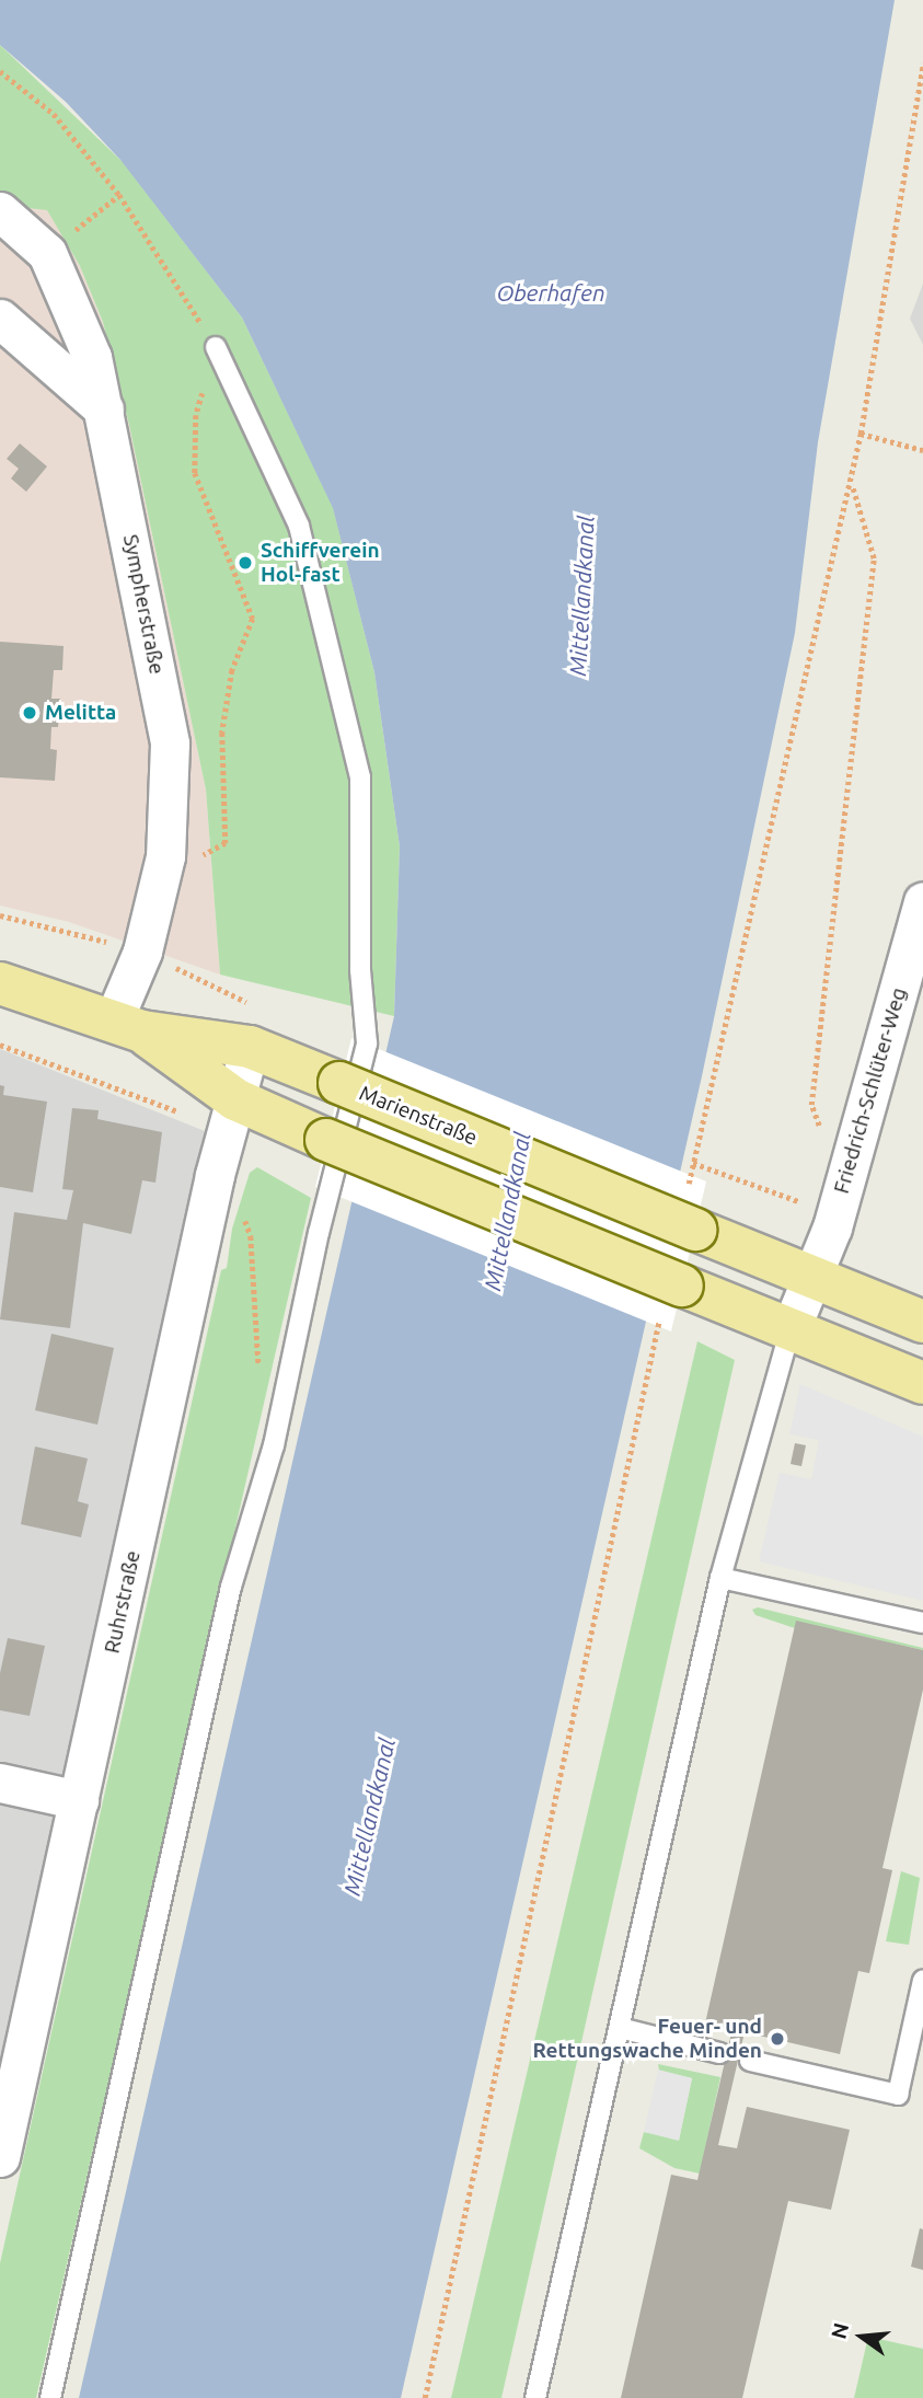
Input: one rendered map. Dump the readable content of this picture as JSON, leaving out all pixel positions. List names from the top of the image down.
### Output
{
  "streets": {
    "main road": ["Marienstraße"],
    "street": ["Sympherstraße", "Friedrich-Schlüter-Weg", "Ruhrstraße"]
  },
  "crossings": [
    ["Sympherstraße", "Marienstraße"],
    ["Friedrich-Schlüter-Weg", "Marienstraße"],
    ["Marienstraße", "Ruhrstraße"]
  ],
  "water": ["Oberhafen", "Mittellandkanal"],
  "places": ["Schiffverein Hol-fast", "Melitta", "Feuer- und Rettungswache Minden"],
  "north": "left"
}
